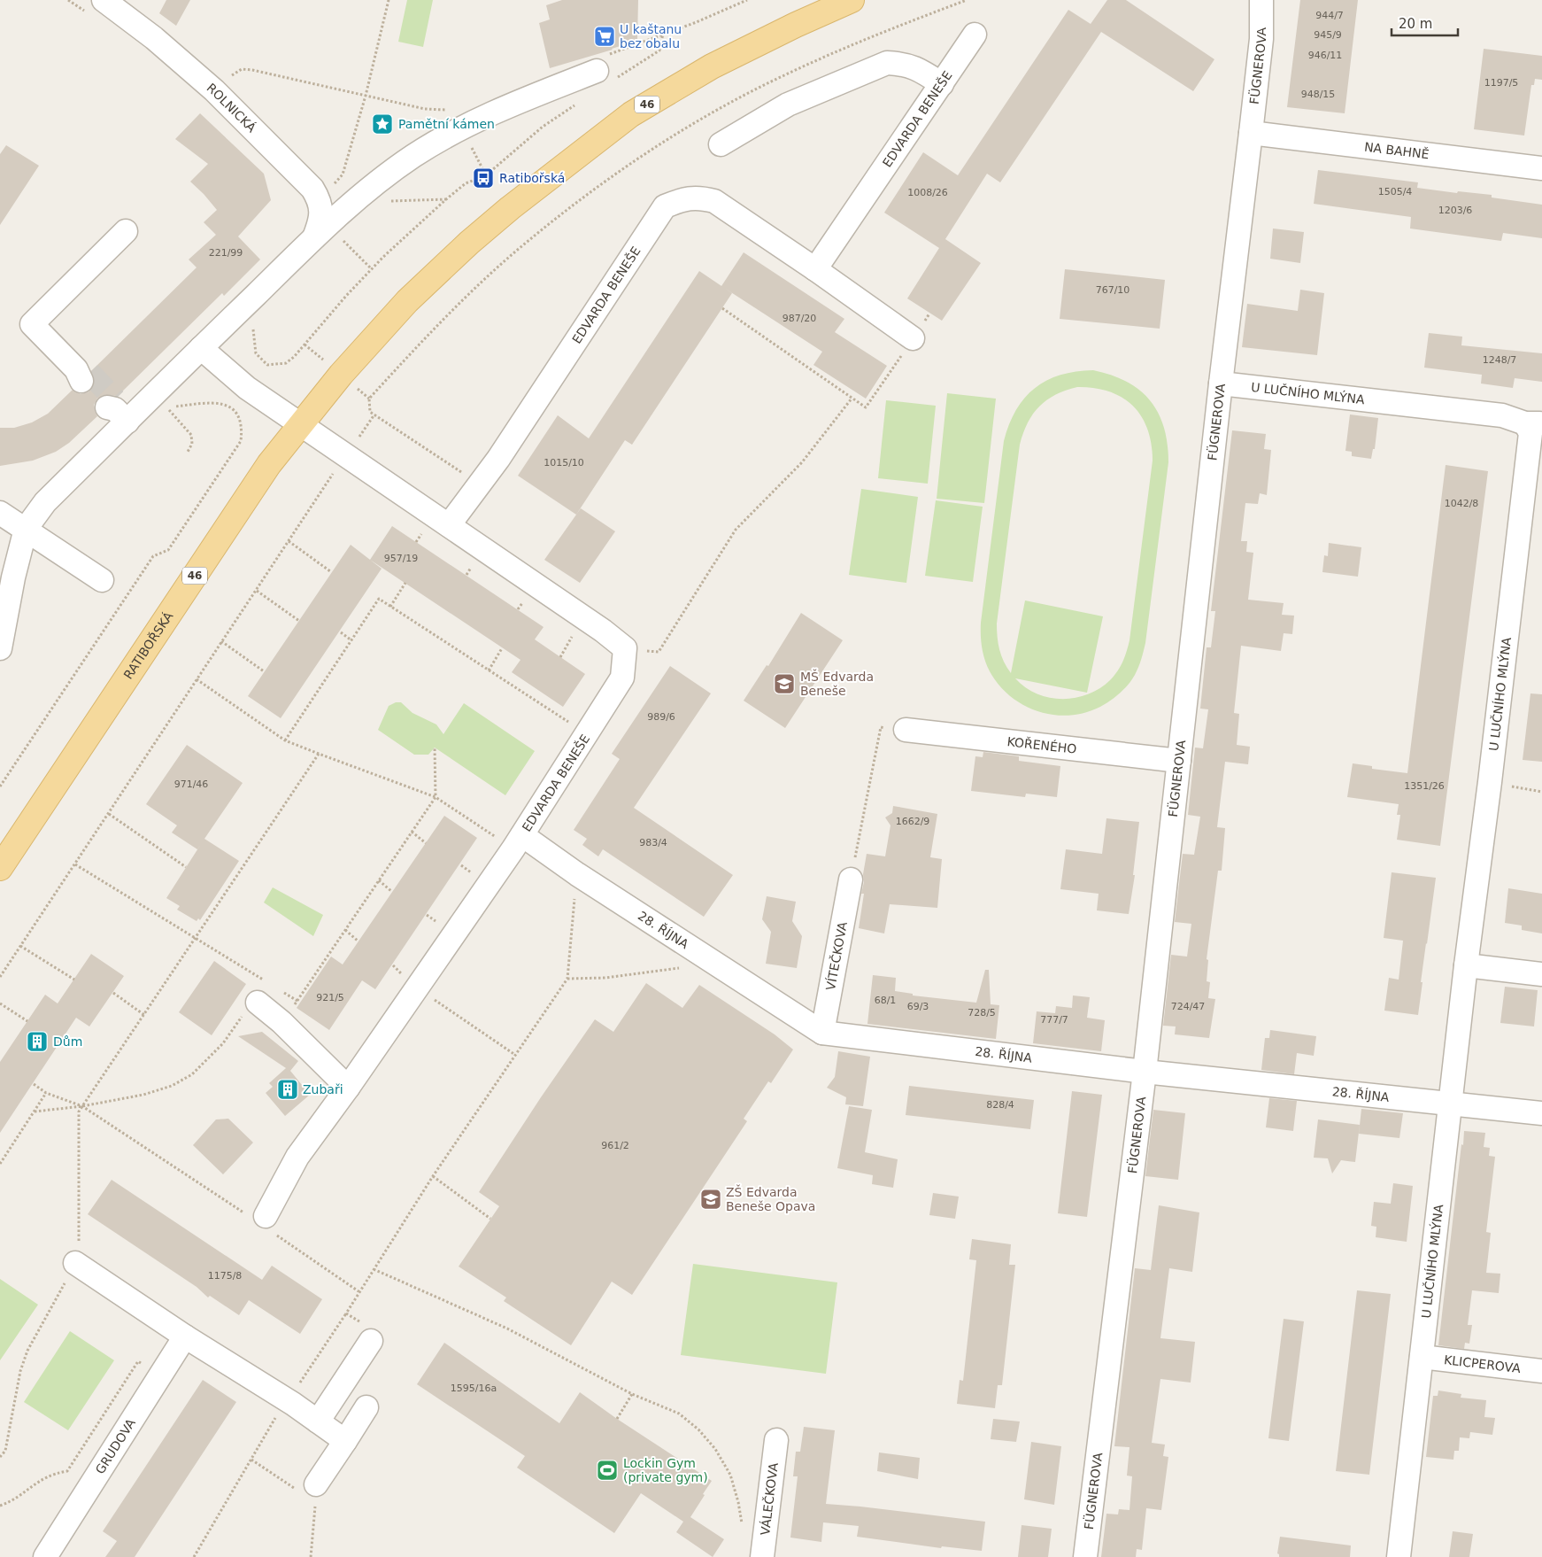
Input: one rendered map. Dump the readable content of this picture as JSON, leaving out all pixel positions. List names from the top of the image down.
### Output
{
  "streets": {
    "main road": ["46", "RATIBOŘSKÁ"],
    "street": [
      "FÜGNEROVA",
      "ROLNICKÁ",
      "EDVARDA BENEŠE",
      "NA BAHNĚ",
      "U LUČNÍHO MLÝNA",
      "KOŘENÉHO",
      "28. ŘÍJNA",
      "VÍTEČKOVA",
      "KLICPEROVA",
      "GRUDOVA",
      "VÁLEČKOVA"
    ]
  },
  "crossings": [
    ["FÜGNEROVA", "NA BAHNĚ"],
    ["FÜGNEROVA", "U LUČNÍHO MLÝNA"],
    ["FÜGNEROVA", "KOŘENÉHO"],
    ["FÜGNEROVA", "28. ŘÍJNA"],
    ["EDVARDA BENEŠE", "28. ŘÍJNA"],
    ["U LUČNÍHO MLÝNA", "28. ŘÍJNA"],
    ["U LUČNÍHO MLÝNA", "KLICPEROVA"],
    ["28. ŘÍJNA", "VÍTEČKOVA"]
  ],
  "places": {
    "supermarket": ["U kaštanu bez obalu"],
    "place": ["Pamětní kámen"],
    "bus stop": ["Ratibořská"],
    "school or university": ["MŠ Edvarda Beneše", "ZŠ Edvarda Beneše Opava"],
    "building": ["Dům", "Zubaři"],
    "sports": ["Lockin Gym (private gym)"]
  },
  "house_numbers": [
    "944/7",
    "945/9",
    "946/11",
    "1197/5",
    "948/15",
    "1505/4",
    "1008/26",
    "1203/6",
    "221/99",
    "767/10",
    "987/20",
    "1248/7",
    "1015/10",
    "1042/8",
    "957/19",
    "989/6",
    "971/46",
    "1351/26",
    "1662/9",
    "983/4",
    "921/5",
    "68/1",
    "69/3",
    "724/47",
    "728/5",
    "777/7",
    "828/4",
    "961/2",
    "1175/8",
    "1595/16a"
  ],
  "scale_bar": "20 m"
}
